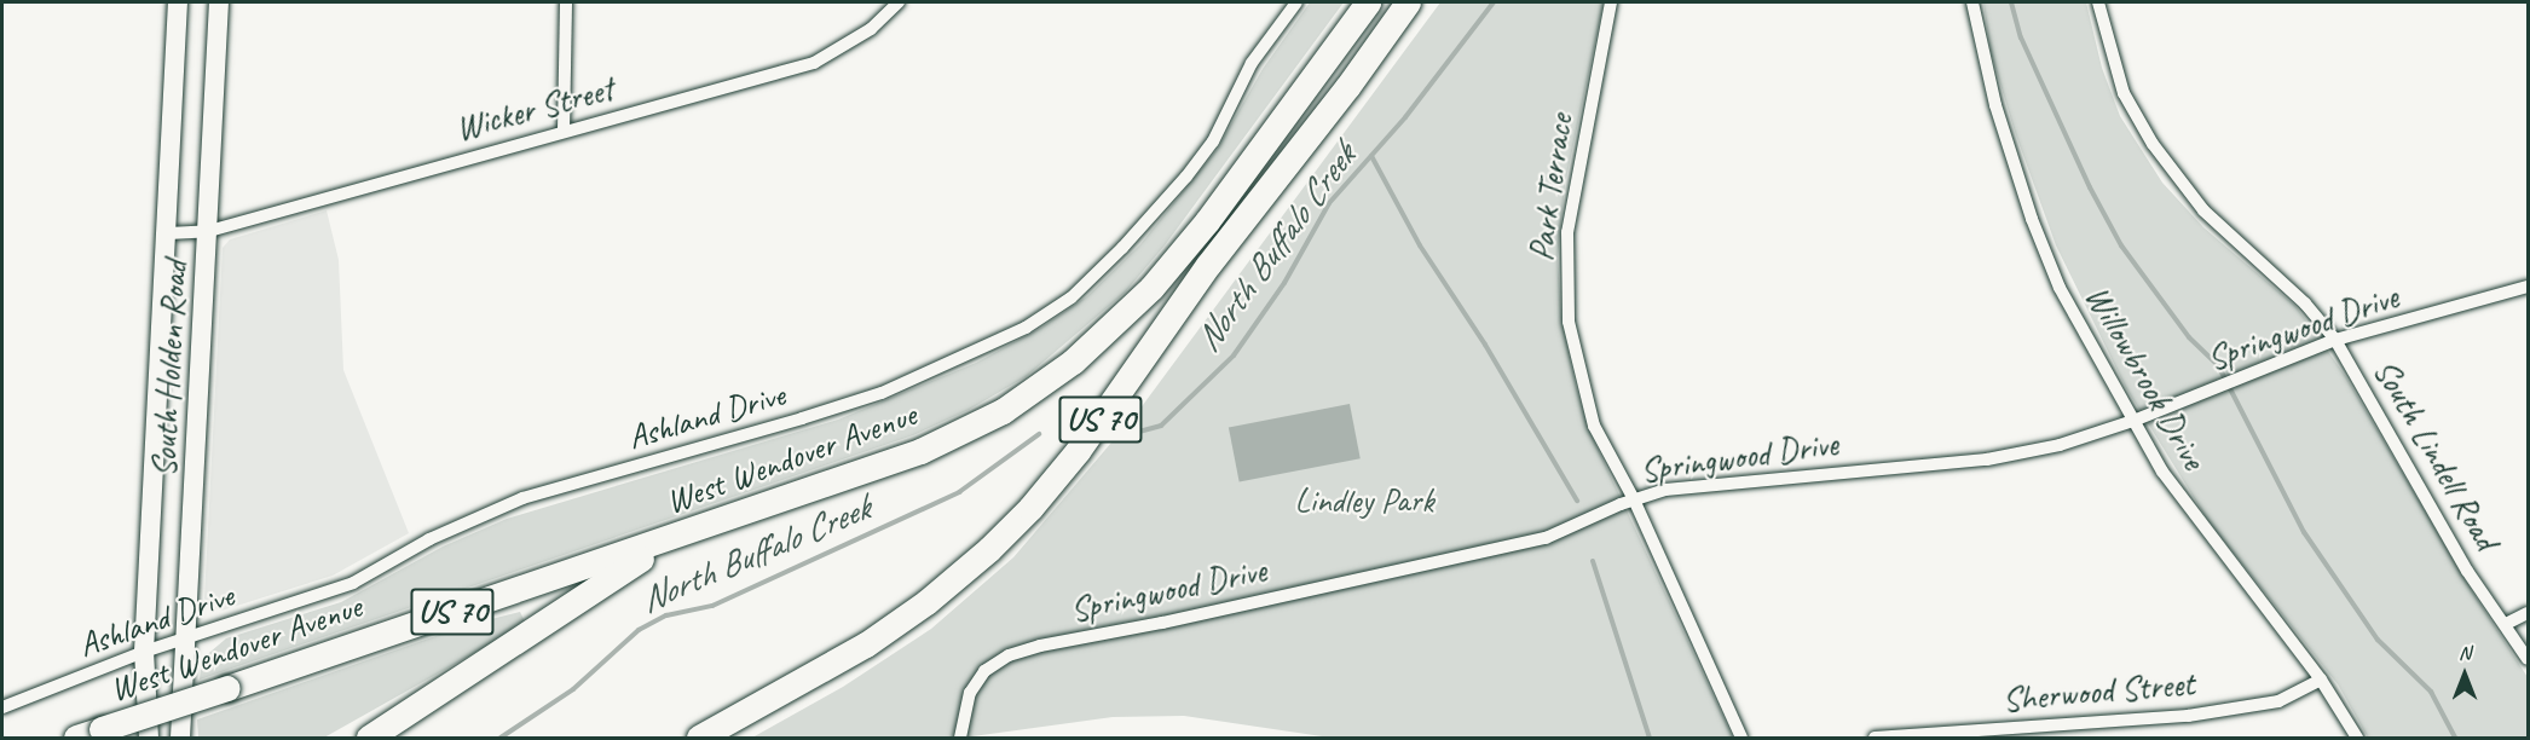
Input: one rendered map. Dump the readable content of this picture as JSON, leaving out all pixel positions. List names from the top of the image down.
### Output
{
  "streets": {
    "highway": ["US 70", "West Wendover Avenue"],
    "main road": ["South Holden Road"],
    "street": [
      "Wicker Street",
      "Park Terrace",
      "Springwood Drive",
      "Willowbrook Drive",
      "Ashland Drive",
      "South Lindell Road",
      "Sherwood Street"
    ]
  },
  "crossings": [
    ["Wicker Street", "South Holden Road"],
    ["Park Terrace", "Springwood Drive"],
    ["Springwood Drive", "Willowbrook Drive"],
    ["Springwood Drive", "South Lindell Road"],
    ["South Holden Road", "Ashland Drive"],
    ["Willowbrook Drive", "Sherwood Street"]
  ],
  "water": ["North Buffalo Creek"],
  "parks": ["Lindley Park"],
  "north": "top"
}
